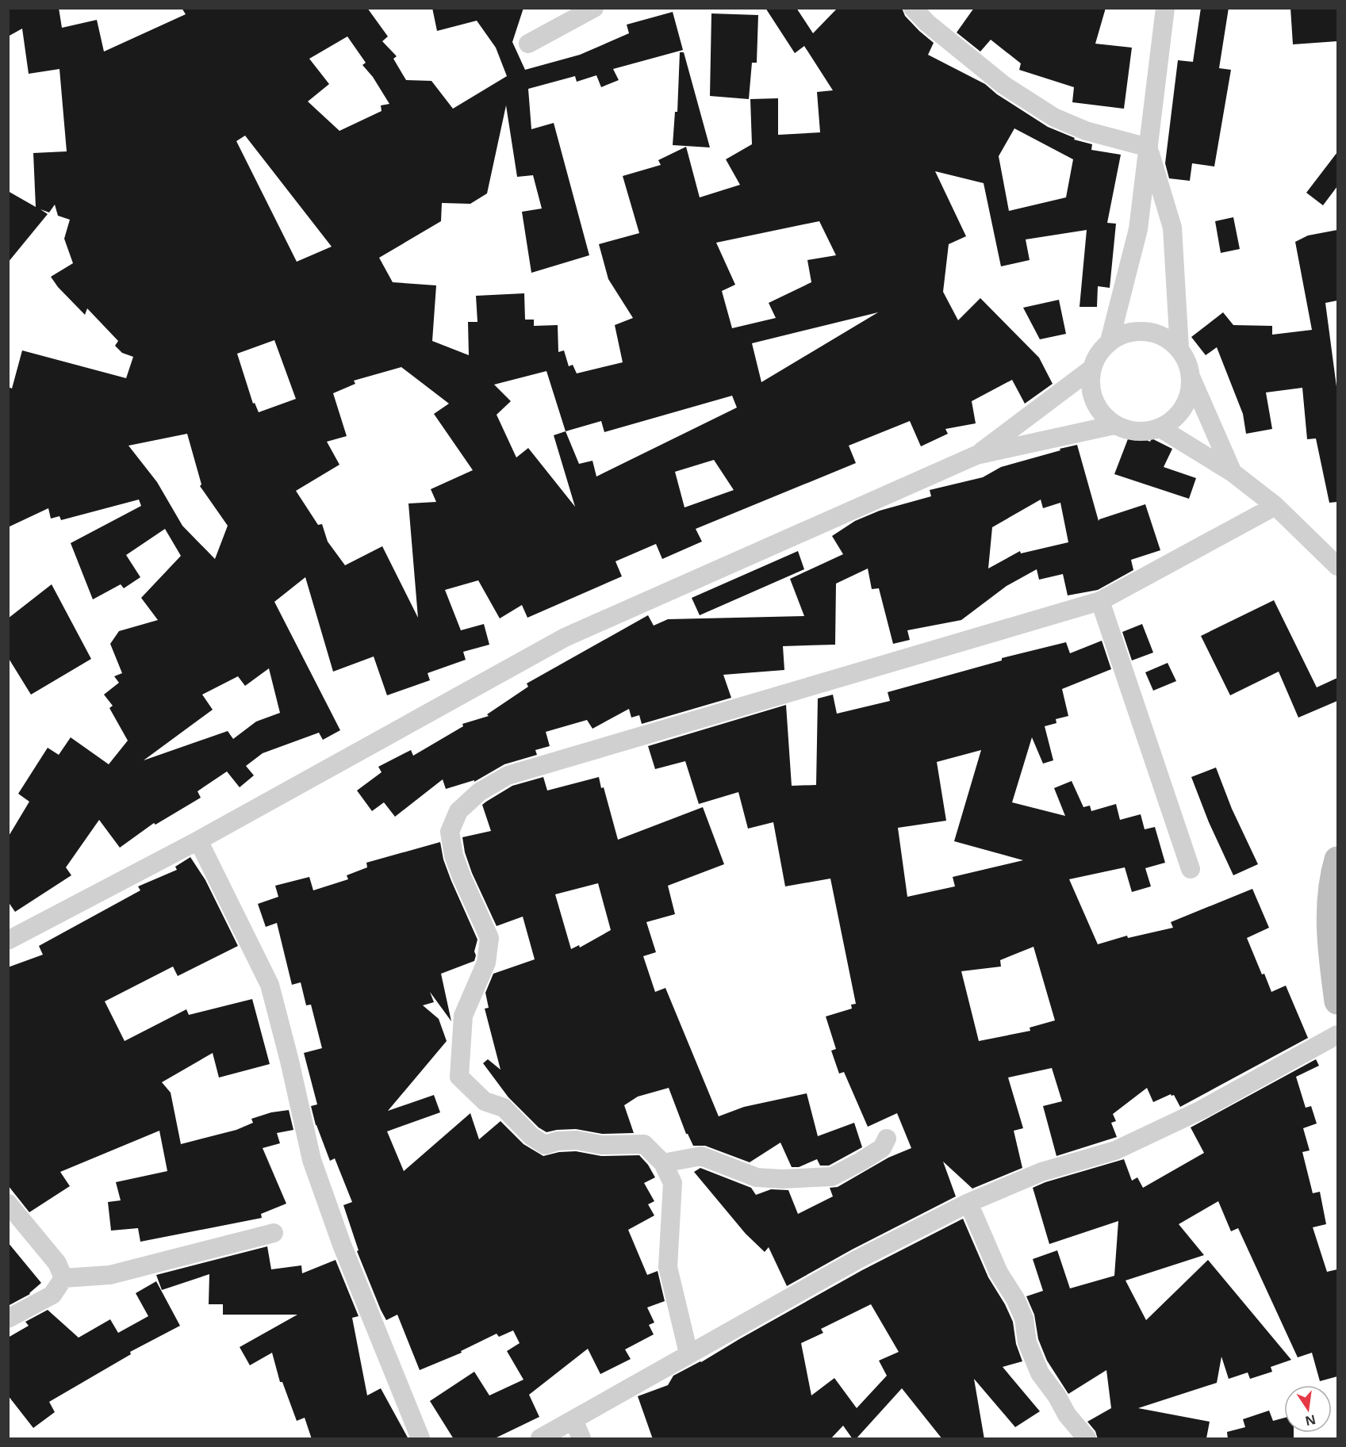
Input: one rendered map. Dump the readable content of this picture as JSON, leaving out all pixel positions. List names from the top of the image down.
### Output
{
  "north": "bottom"
}
